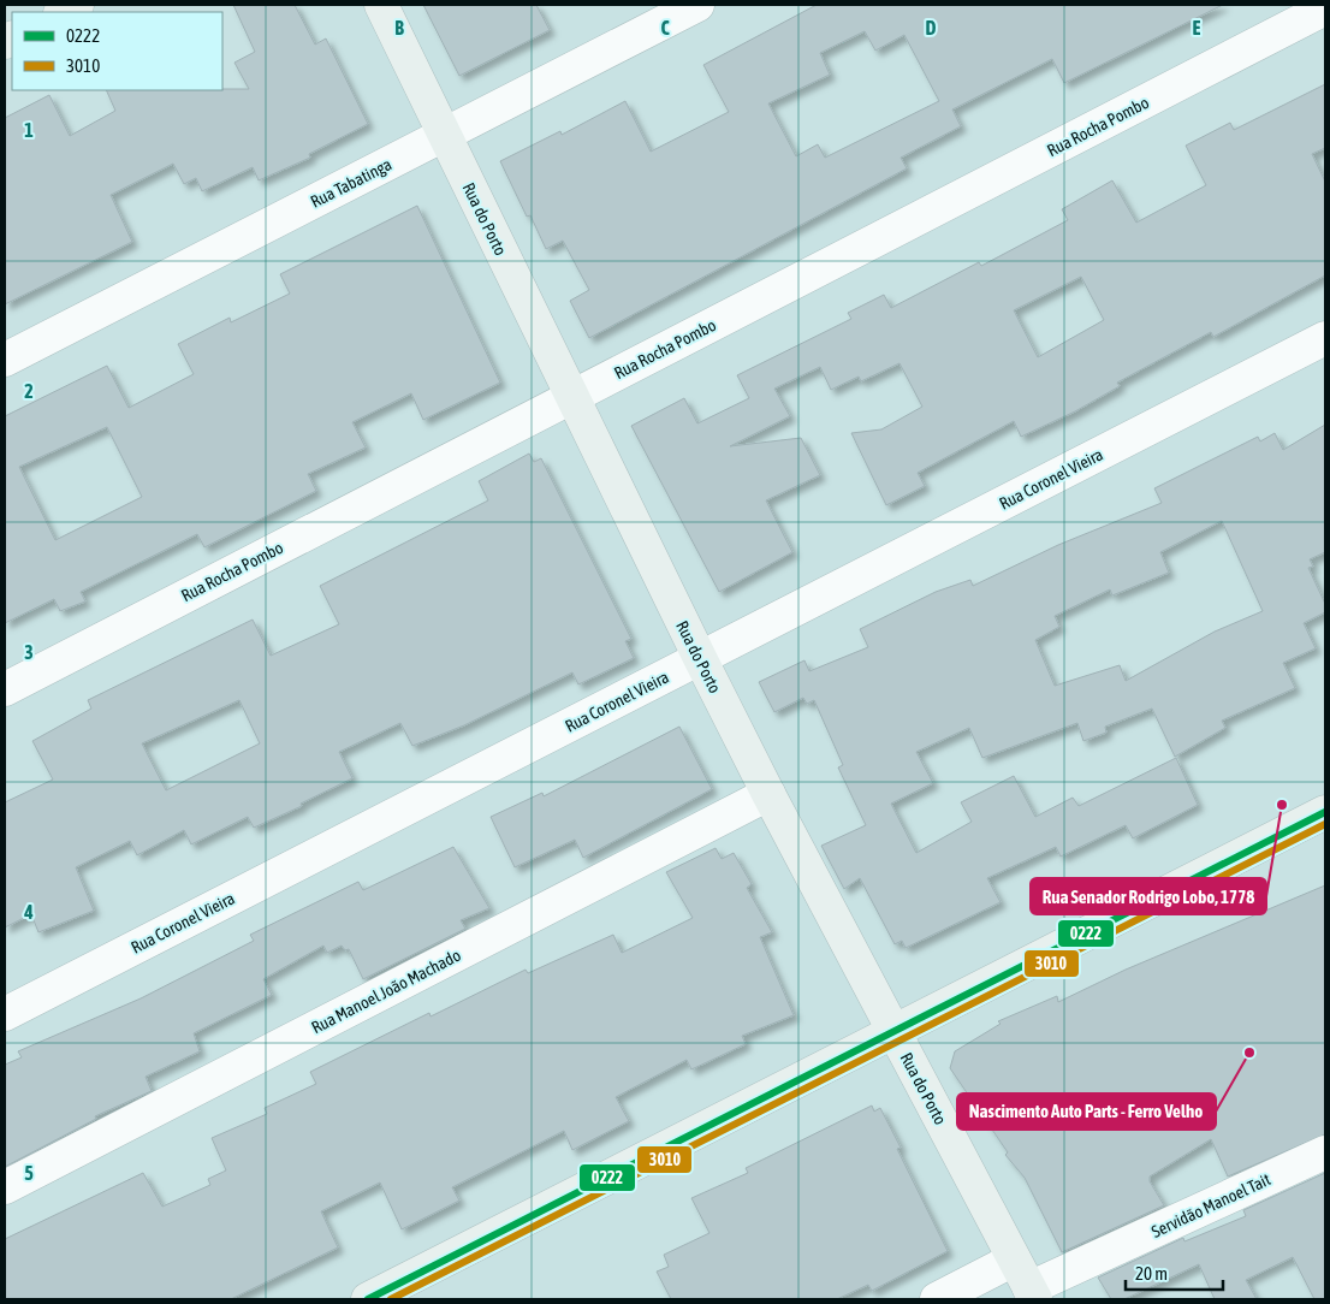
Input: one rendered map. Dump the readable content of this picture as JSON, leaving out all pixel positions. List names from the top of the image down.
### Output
{
  "streets": {
    "street": [
      "Rua Rocha Pombo",
      "Rua Tabatinga",
      "Rua do Porto",
      "Rua Coronel Vieira",
      "Rua Manoel João Machado",
      "Servidão Manoel Tait"
    ]
  },
  "crossings": [
    ["Rua Rocha Pombo", "Rua do Porto"],
    ["Rua Tabatinga", "Rua do Porto"],
    ["Rua do Porto", "Rua Coronel Vieira"],
    ["Rua do Porto", "Rua Manoel João Machado"],
    ["Rua do Porto", "Servidão Manoel Tait"]
  ],
  "places": ["Rua Senador Rodrigo Lobo, 1778", "Nascimento Auto Parts - Ferro Velho"],
  "lines": ["transit line 0222", "transit line 3010"],
  "legend": ["0222", "3010"],
  "scale_bar": "20 m",
  "grid": {
    "columns": [
      "B",
      "C",
      "D",
      "E"
    ],
    "rows": [
      "1",
      "2",
      "3",
      "4",
      "5"
    ]
  }
}
